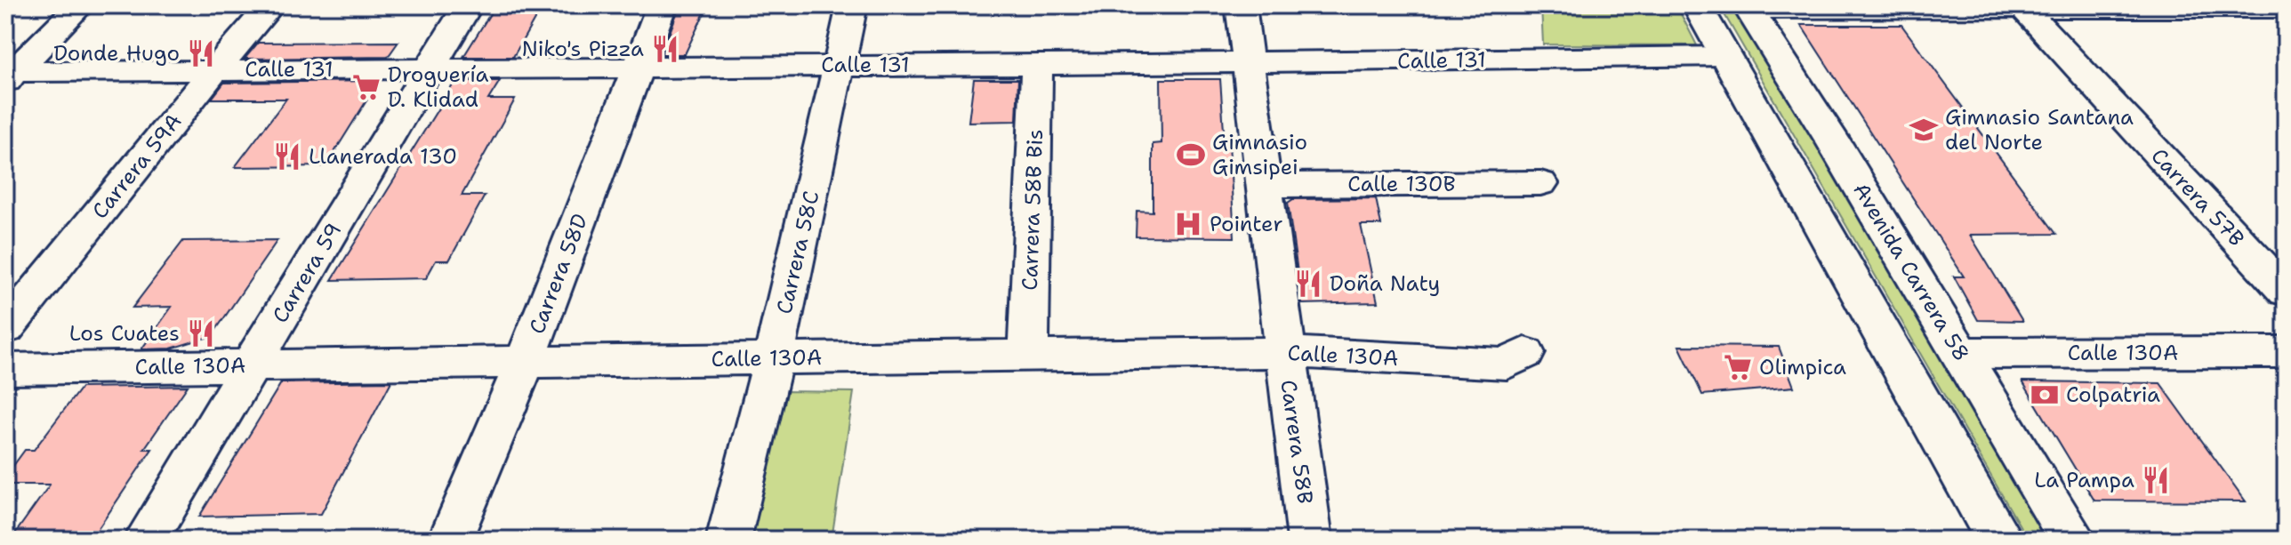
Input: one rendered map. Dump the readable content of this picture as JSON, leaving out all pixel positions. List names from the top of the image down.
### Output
{
  "streets": {
    "main road": ["Avenida Carrera 58"],
    "street": [
      "Calle 131",
      "Carrera 59A",
      "Calle 130B",
      "Carrera 57B",
      "Carrera 58B Bis",
      "Carrera 58C",
      "Carrera 59",
      "Carrera 58D",
      "Calle 130A",
      "Carrera 58B"
    ]
  },
  "crossings": [
    ["Calle 131", "Carrera 59A"],
    ["Calle 131", "Carrera 58B Bis"],
    ["Calle 131", "Carrera 58C"],
    ["Calle 131", "Carrera 59"],
    ["Calle 131", "Carrera 58D"],
    ["Calle 131", "Carrera 58B"],
    ["Calle 130B", "Carrera 58B"],
    ["Carrera 58B Bis", "Calle 130A"],
    ["Carrera 58C", "Calle 130A"],
    ["Avenida Carrera 58", "Calle 130A"],
    ["Carrera 59", "Calle 130A"],
    ["Carrera 58D", "Calle 130A"],
    ["Calle 130A", "Carrera 58B"]
  ],
  "places": {
    "restaurant": [
      "Niko's Pizza",
      "Donde Hugo",
      "Llanerada 130",
      "Doña Naty",
      "Los Cuates",
      "La Pampa"
    ],
    "supermarket": ["Droguería D. Klidad", "Olimpica"],
    "school or university": ["Gimnasio Santana del Norte"],
    "sports": ["Gimnasio Gimsipei"],
    "hospital": ["Pointer"],
    "bank": ["Colpatria"]
  }
}
